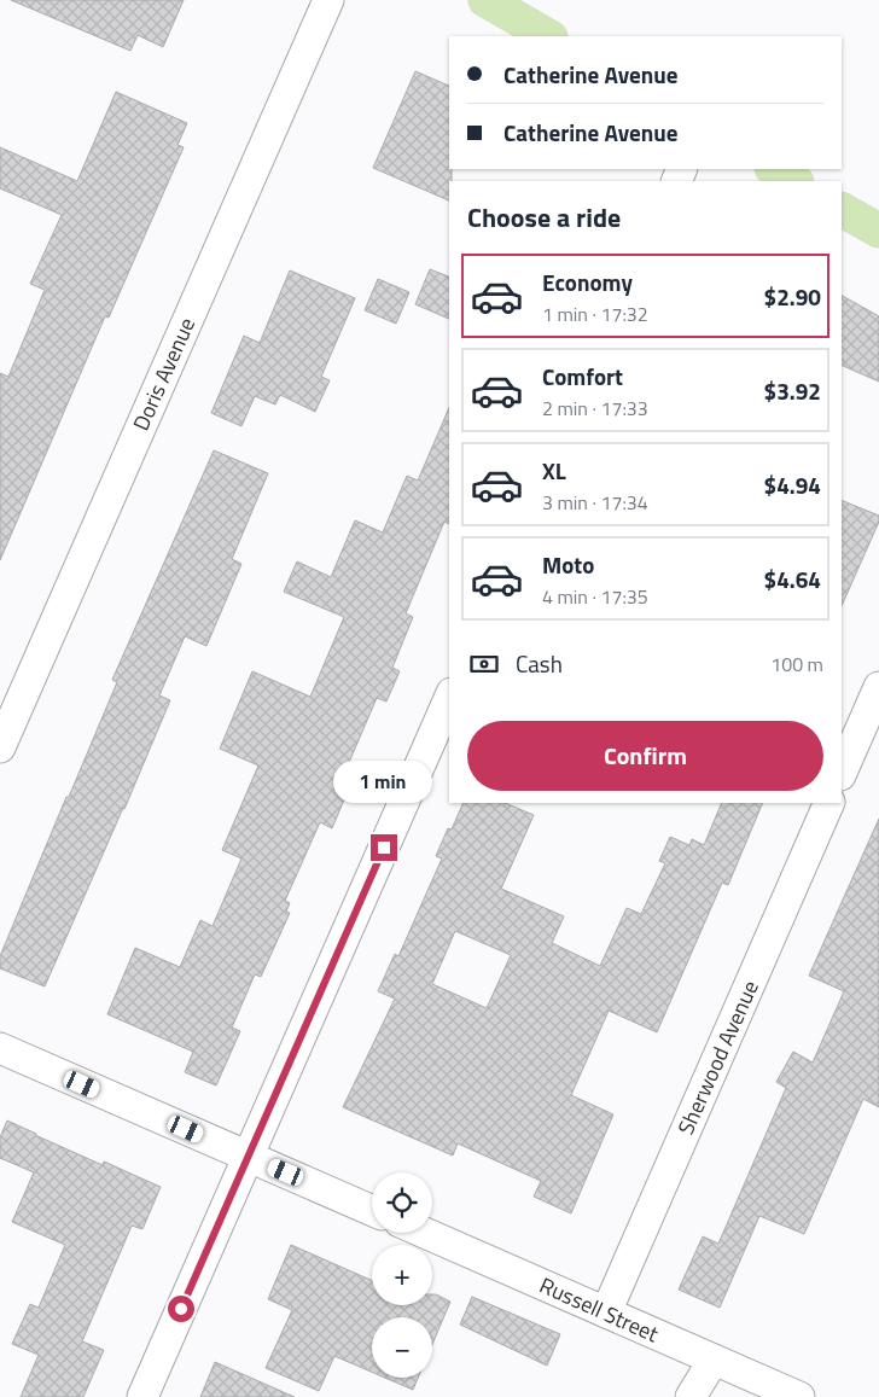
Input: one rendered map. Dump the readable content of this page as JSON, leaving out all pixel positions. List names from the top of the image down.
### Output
{
  "streets": {
    "street": ["Doris Avenue", "Sherwood Avenue", "Russell Street"]
  },
  "crossings": [
    ["Sherwood Avenue", "Russell Street"]
  ],
  "page": {
    "banner": ["Catherine Avenue", "Catherine Avenue"],
    "heading": "Choose a ride",
    "list": [
      {
        "name": "Economy",
        "note": "1 min · 17:32",
        "value": "$2.90"
      },
      {
        "name": "Comfort",
        "note": "2 min · 17:33",
        "value": "$3.92"
      },
      {
        "name": "XL",
        "note": "3 min · 17:34",
        "value": "$4.94"
      },
      {
        "name": "Moto",
        "note": "4 min · 17:35",
        "value": "$4.64"
      }
    ],
    "pay": ["Cash", "100 m"],
    "buttons": "Confirm",
    "bubble": "1 min",
    "map_buttons": ["+", "−"]
  }
}
